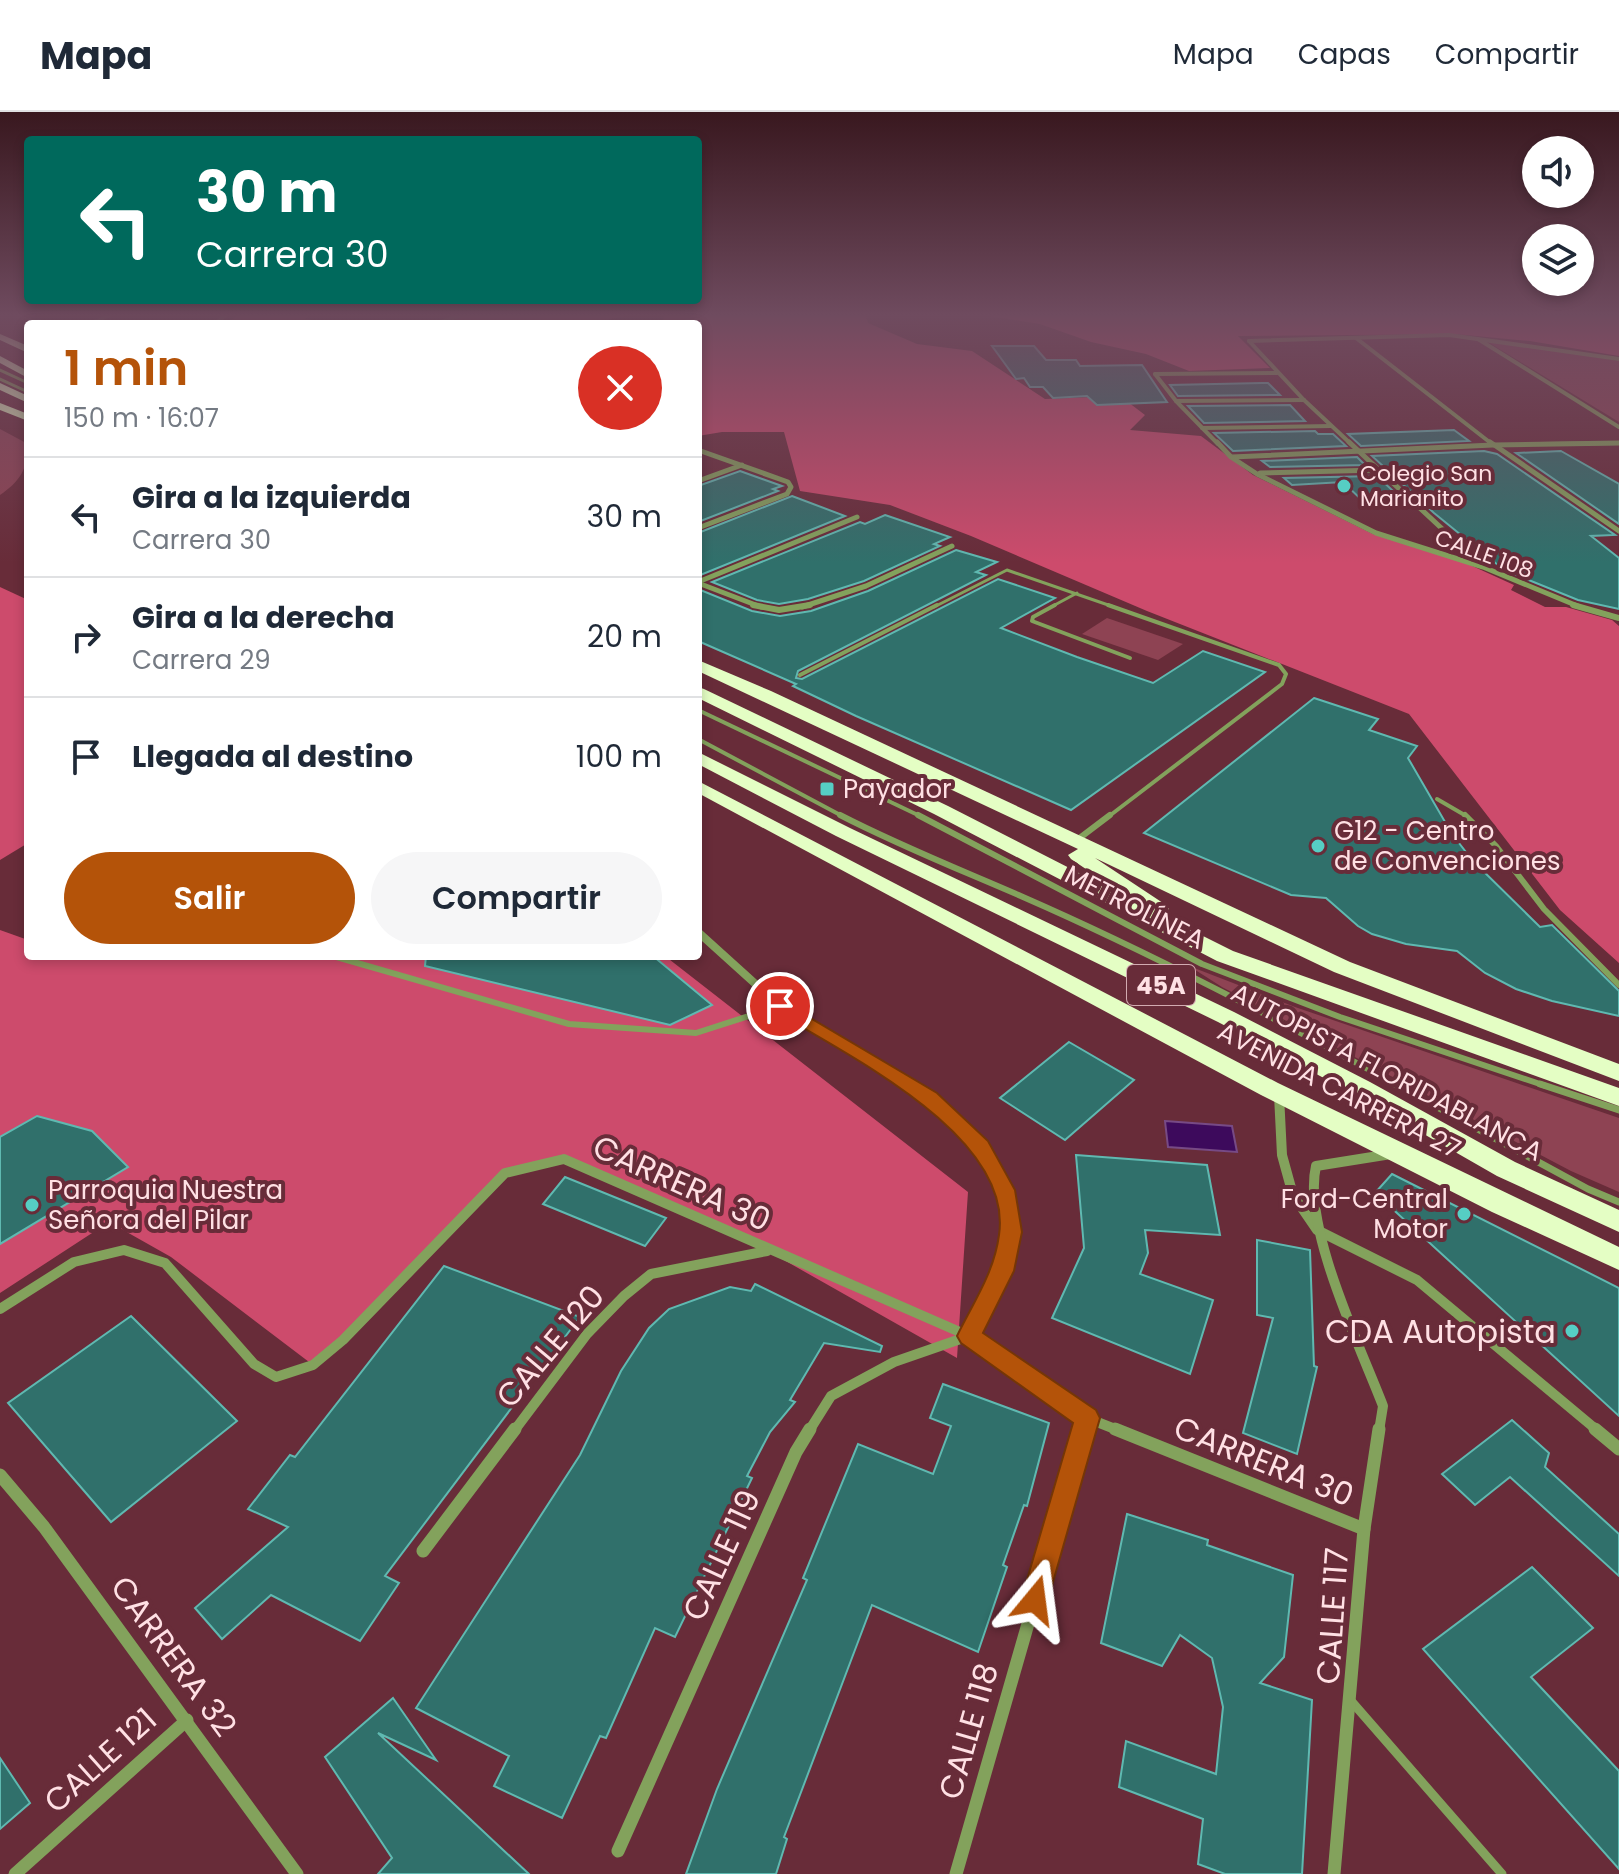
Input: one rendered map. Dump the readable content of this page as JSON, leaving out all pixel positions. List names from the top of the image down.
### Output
{
  "streets": {
    "highway": ["45A", "AUTOPISTA FLORIDABLANCA", "AVENIDA CARRERA 27"],
    "street": [
      "CALLE 108",
      "CARRERA 30",
      "CALLE 120",
      "CALLE 119",
      "CALLE 117",
      "CARRERA 32",
      "CALLE 118",
      "CALLE 121"
    ],
    "lane": ["METROLÍNEA"]
  },
  "crossings": [
    ["CARRERA 30", "CALLE 120"],
    ["CARRERA 30", "CALLE 119"],
    ["CARRERA 30", "CALLE 117"],
    ["CARRERA 30", "CALLE 118"],
    ["CARRERA 32", "CALLE 121"]
  ],
  "places": {
    "other": [
      "Colegio San Marianito",
      "G12 - Centro de Convenciones",
      "Parroquia Nuestra Señora del Pilar",
      "Ford-Central Motor",
      "CDA Autopista"
    ],
    "transit": ["Payador"]
  },
  "page": {
    "header": "Mapa",
    "nav": ["Mapa", "Capas", "Compartir"],
    "turn": ["30 m", "Carrera 30"],
    "heading": ["1 min", "150 m · 16:07"],
    "list": [
      {
        "name": "Gira a la izquierda",
        "note": "Carrera 30",
        "value": "30 m"
      },
      {
        "name": "Gira a la derecha",
        "note": "Carrera 29",
        "value": "20 m"
      },
      {
        "name": "Llegada al destino",
        "value": "100 m"
      }
    ],
    "buttons": ["Salir", "Compartir"]
  }
}
